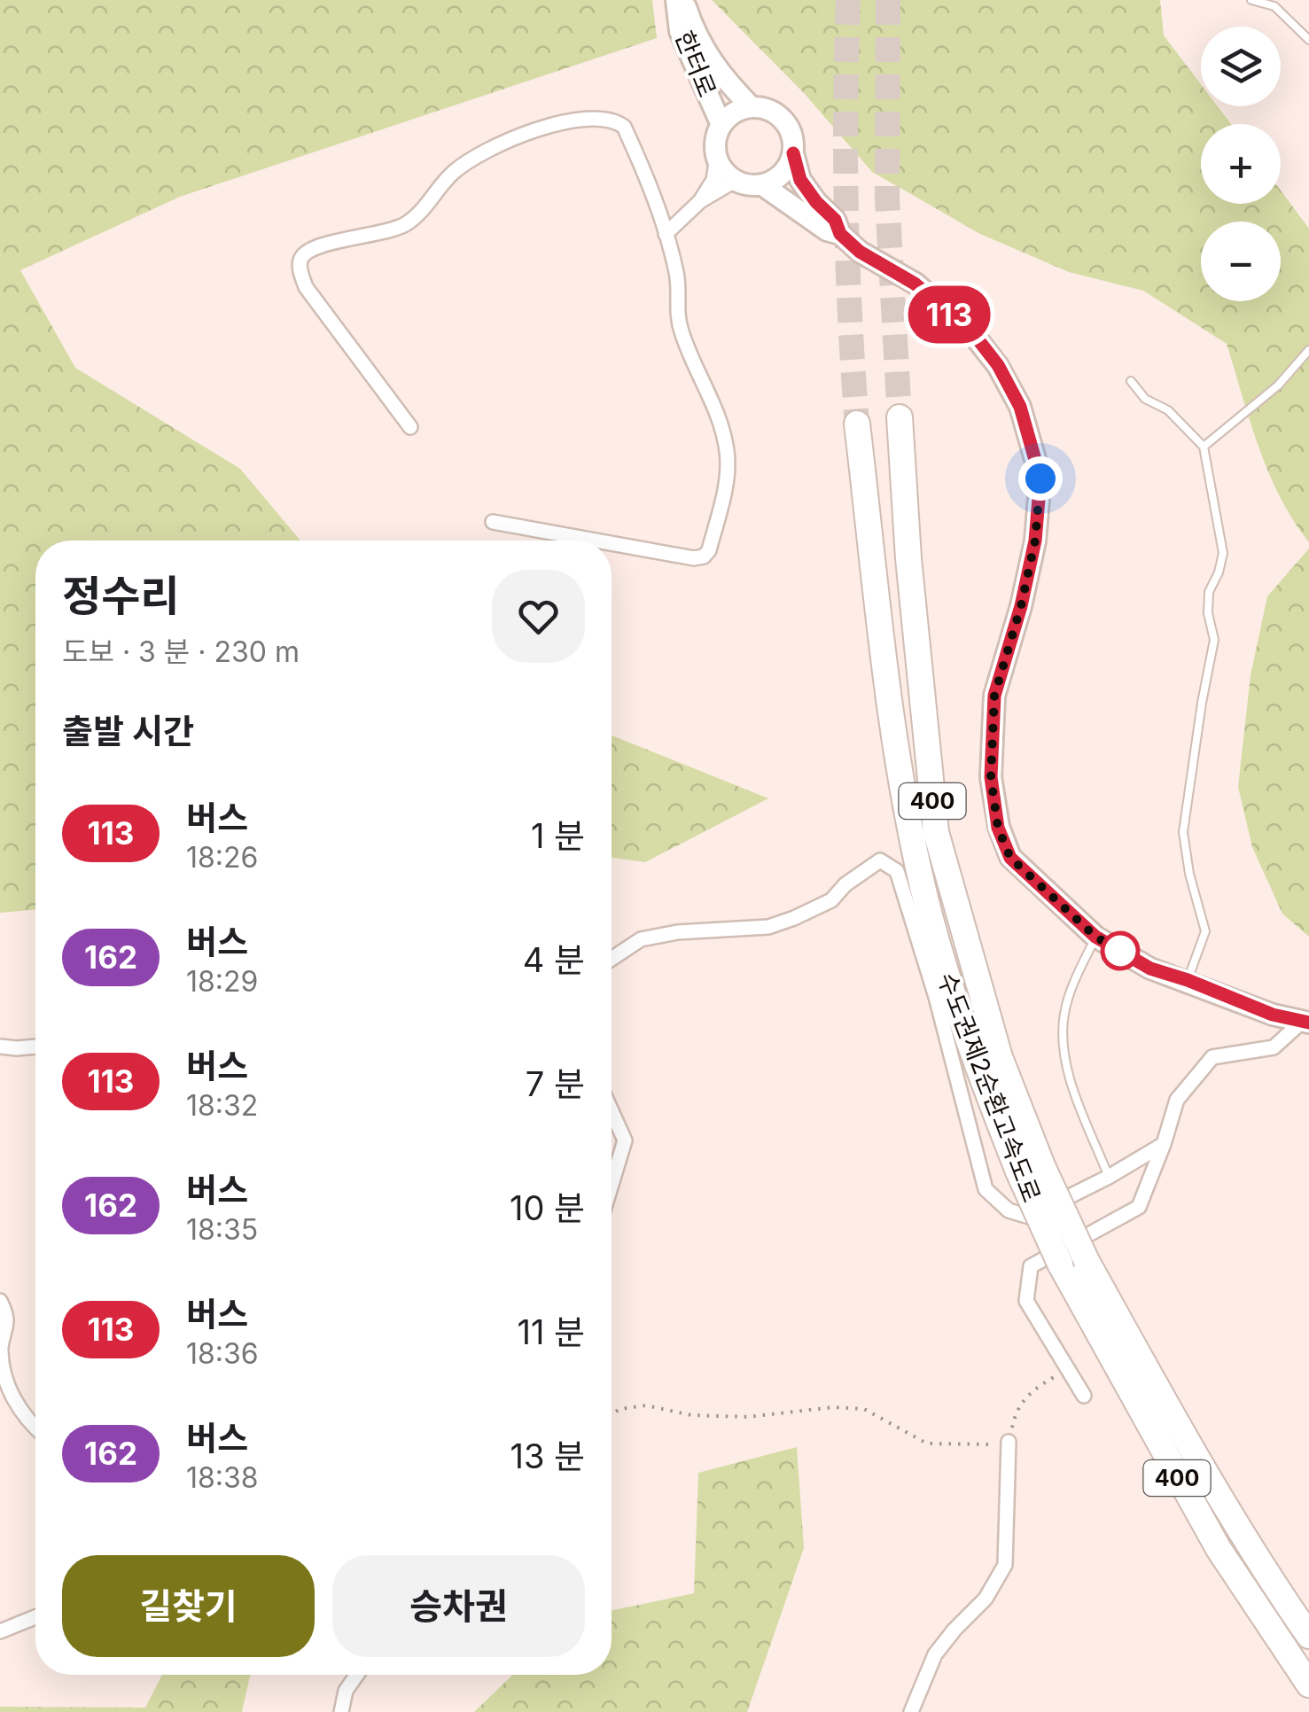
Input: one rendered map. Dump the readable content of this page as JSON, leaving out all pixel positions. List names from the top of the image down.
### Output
{
  "streets": {
    "highway": ["400", "수도권제2순환고속도로"],
    "main road": ["한터로"]
  },
  "lines": ["bus line 113"],
  "page": {
    "on_map": "113",
    "map_buttons": ["+", "−"],
    "heading": [
      ["정수리", "도보 · 3 분 · 230 m"],
      "출발 시간"
    ],
    "list": [
      {
        "mark": "113",
        "name": "버스",
        "note": "18:26",
        "value": "1 분"
      },
      {
        "mark": "162",
        "name": "버스",
        "note": "18:29",
        "value": "4 분"
      },
      {
        "mark": "113",
        "name": "버스",
        "note": "18:32",
        "value": "7 분"
      },
      {
        "mark": "162",
        "name": "버스",
        "note": "18:35",
        "value": "10 분"
      },
      {
        "mark": "113",
        "name": "버스",
        "note": "18:36",
        "value": "11 분"
      },
      {
        "mark": "162",
        "name": "버스",
        "note": "18:38",
        "value": "13 분"
      }
    ],
    "buttons": ["길찾기", "승차권"]
  }
}
